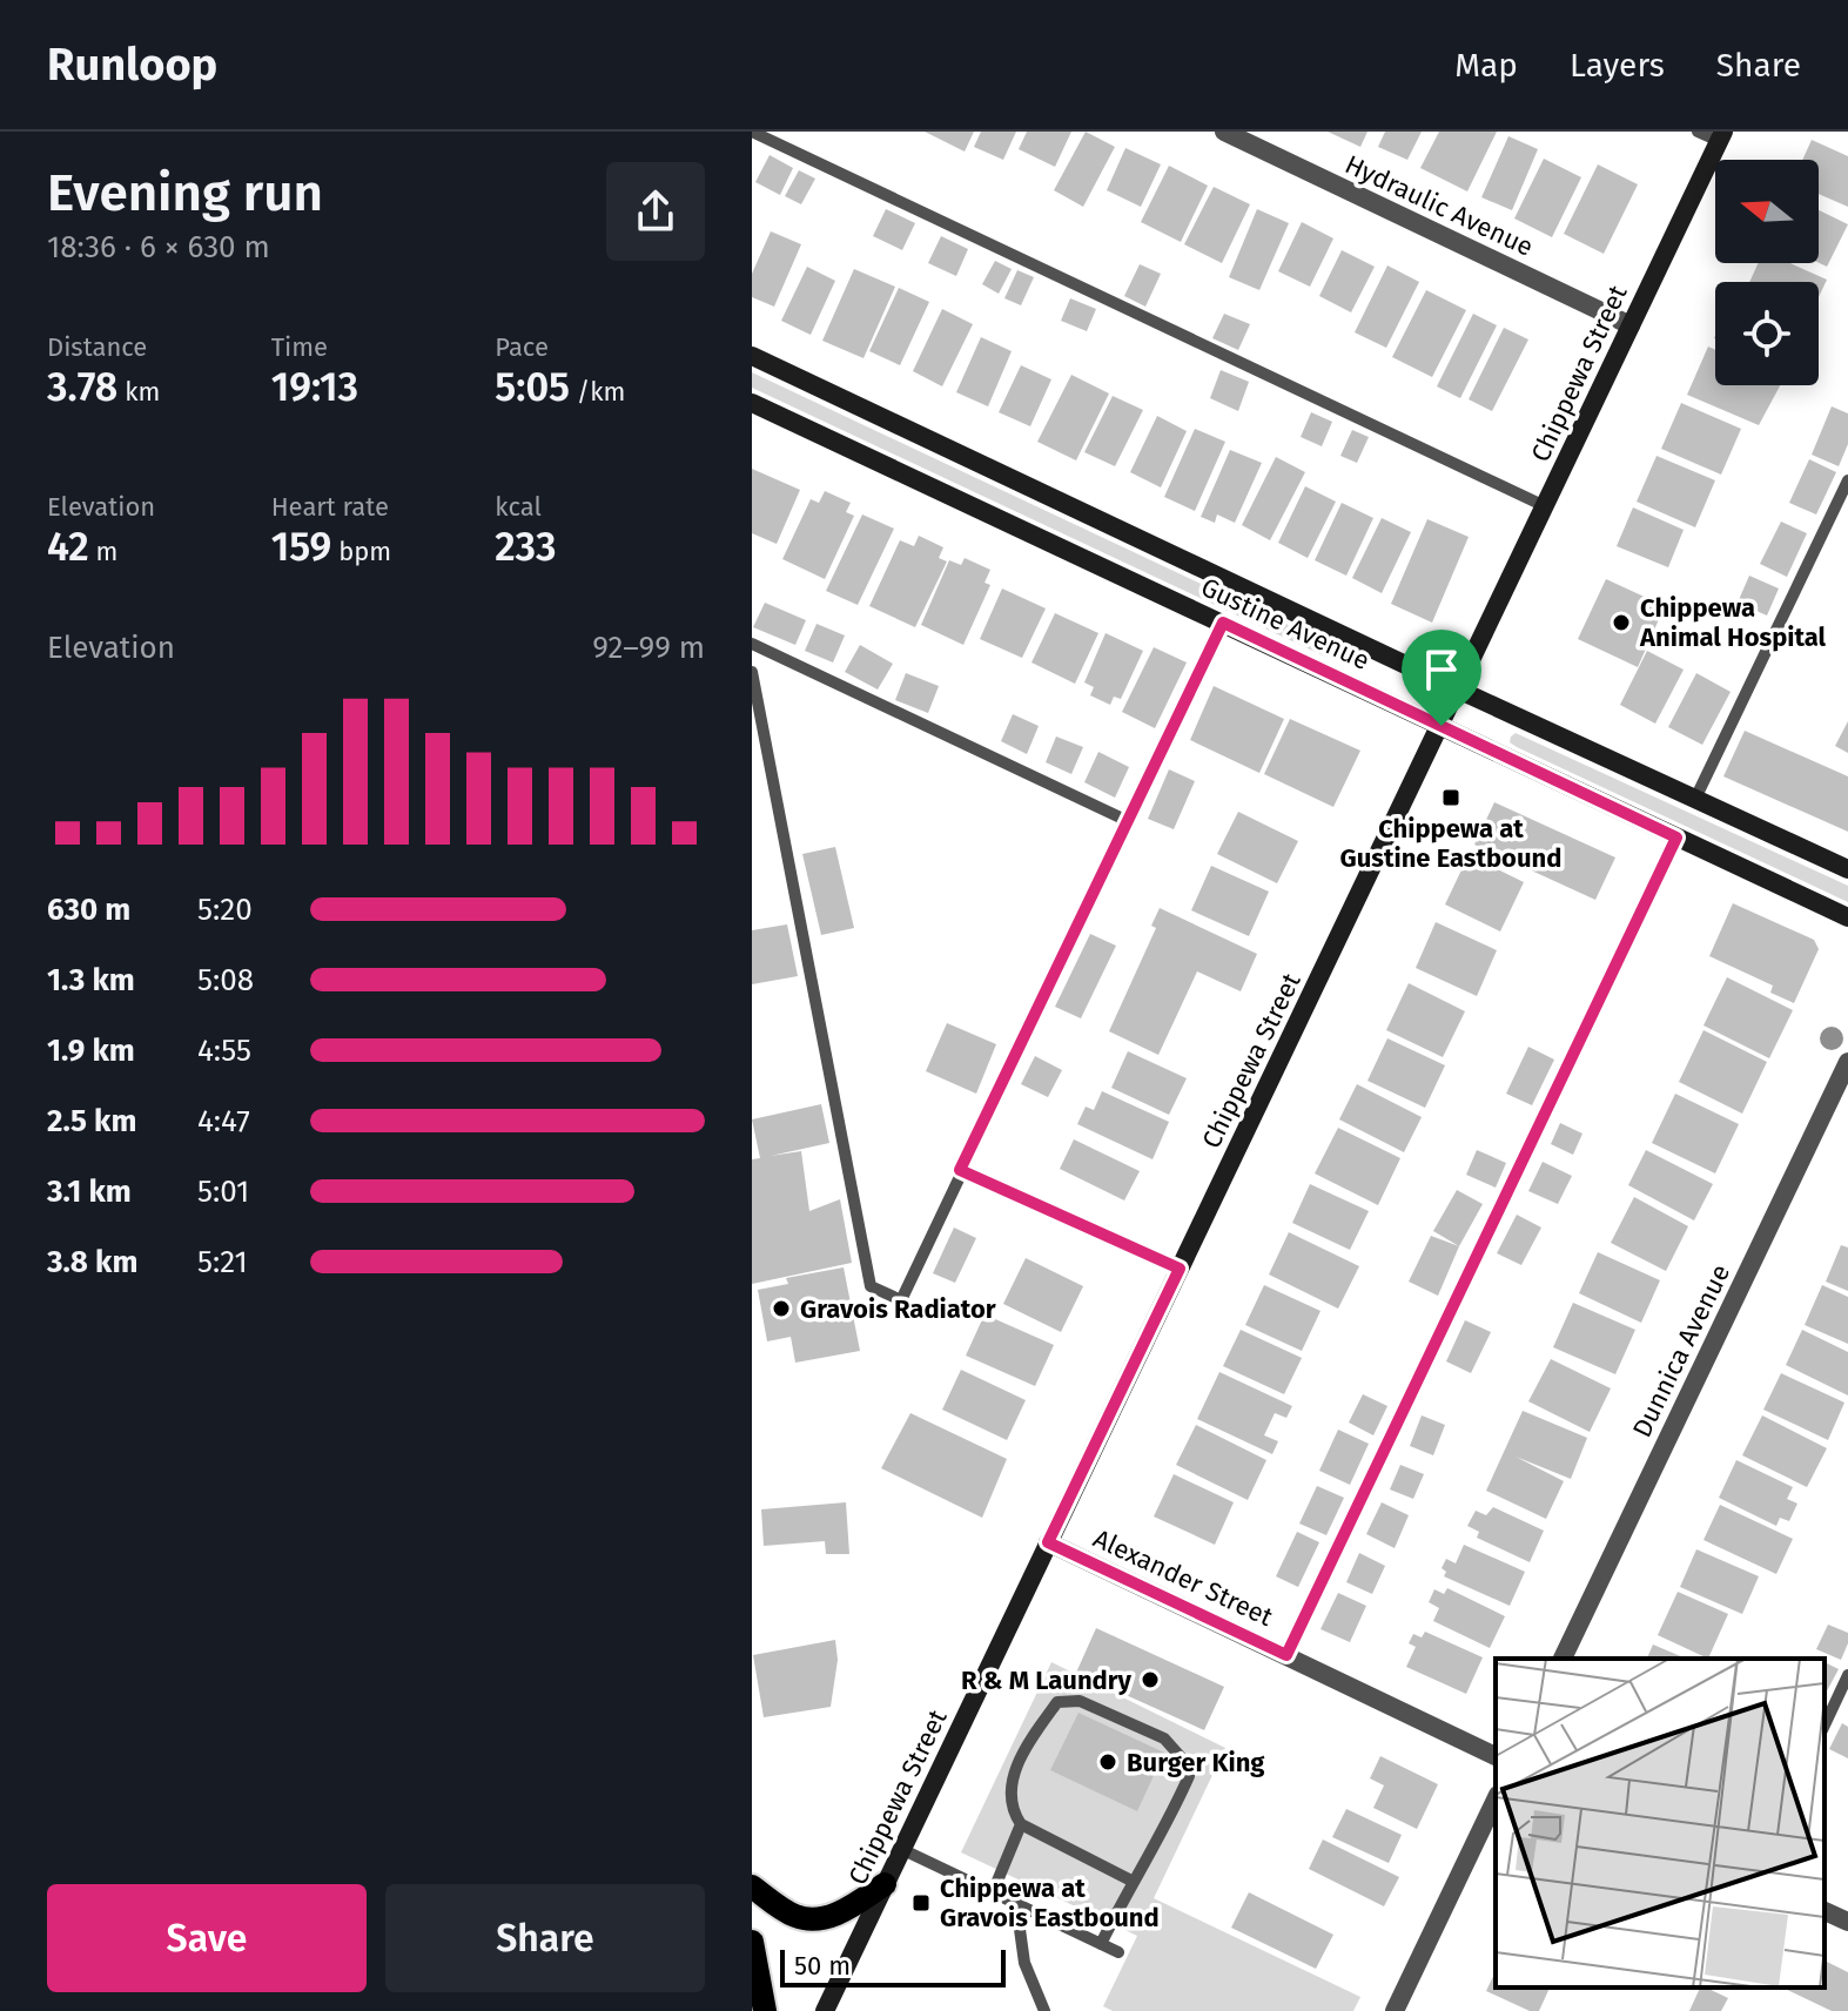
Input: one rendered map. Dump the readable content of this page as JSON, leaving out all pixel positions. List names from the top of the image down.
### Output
{
  "streets": {
    "street": [
      "Hydraulic Avenue",
      "Chippewa Street",
      "Gustine Avenue",
      "Dunnica Avenue",
      "Alexander Street"
    ]
  },
  "crossings": [
    ["Hydraulic Avenue", "Chippewa Street"],
    ["Chippewa Street", "Gustine Avenue"],
    ["Chippewa Street", "Alexander Street"]
  ],
  "places": {
    "other": [
      "Chippewa Animal Hospital",
      "Gravois Radiator",
      "R & M Laundry",
      "Burger King"
    ],
    "transit": ["Chippewa at Gustine Eastbound", "Chippewa at Gravois Eastbound"]
  },
  "scale_bar": "50 m",
  "north": "left",
  "page": {
    "header": "Runloop",
    "nav": ["Map", "Layers", "Share"],
    "heading": ["Evening run", "18:36 · 6 × 630 m"],
    "stats": [
      ["Distance", "3.78 km"],
      ["Time", "19:13"],
      ["Pace", "5:05 /km"],
      ["Elevation", "42 m"],
      ["Heart rate", "159 bpm"],
      ["kcal", "233"]
    ],
    "chart": ["Elevation", "92–99 m"],
    "list": [
      {
        "name": "630 m",
        "note": "5:20"
      },
      {
        "name": "1.3 km",
        "note": "5:08"
      },
      {
        "name": "1.9 km",
        "note": "4:55"
      },
      {
        "name": "2.5 km",
        "note": "4:47"
      },
      {
        "name": "3.1 km",
        "note": "5:01"
      },
      {
        "name": "3.8 km",
        "note": "5:21"
      }
    ],
    "buttons": ["Save", "Share"],
    "scale": "50 m"
  }
}
